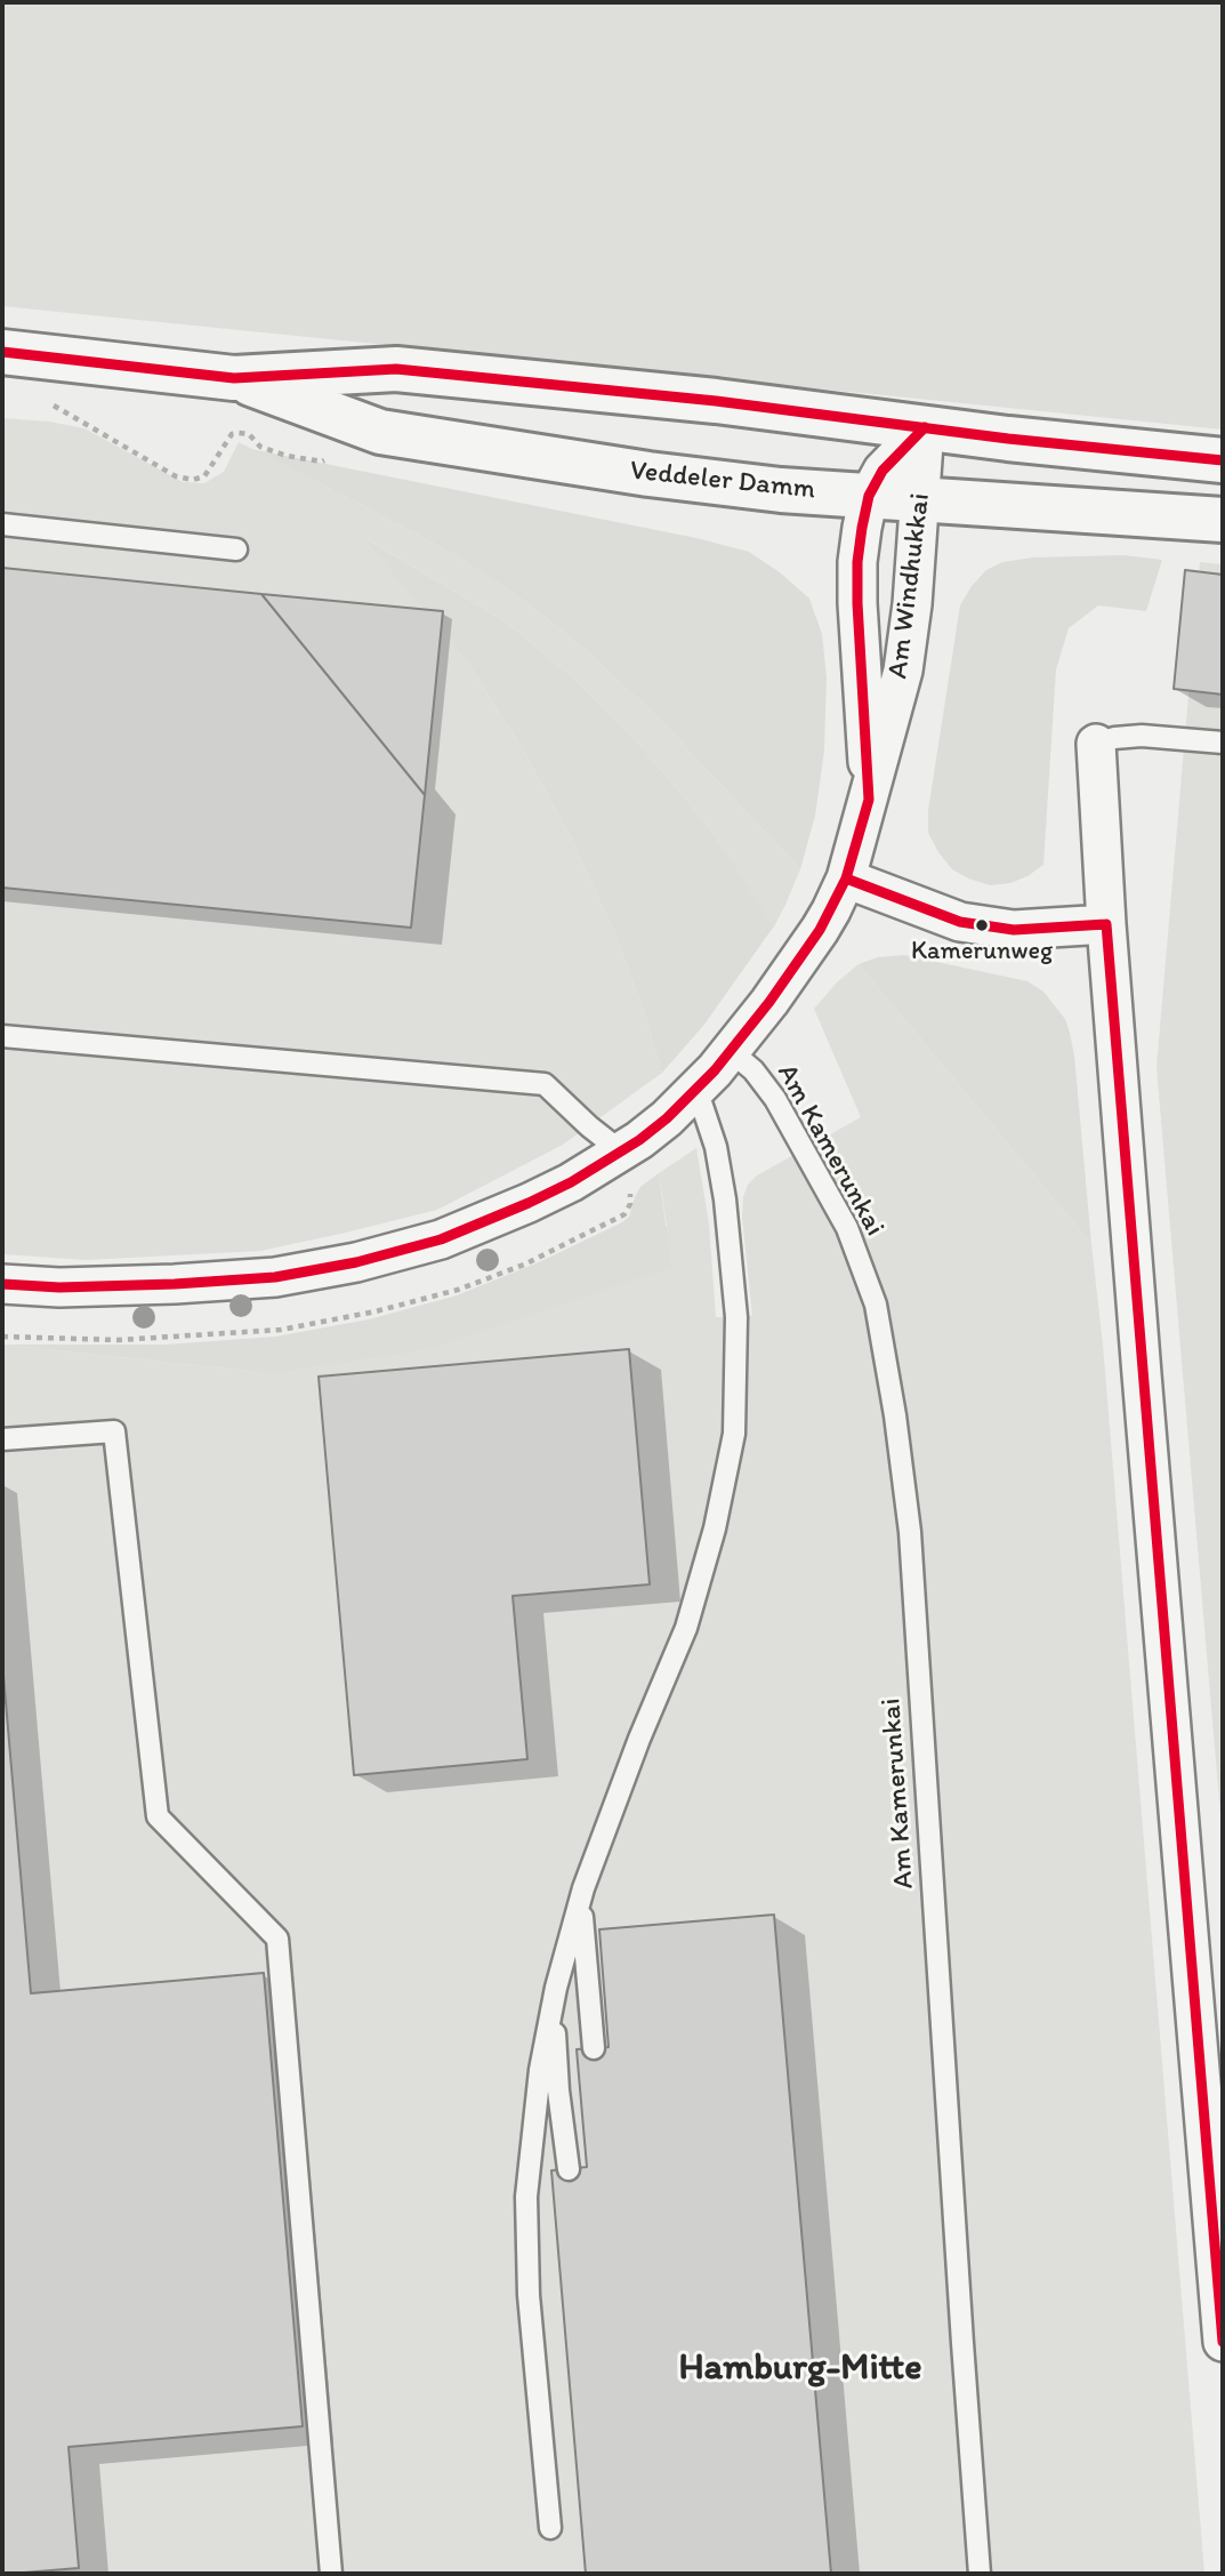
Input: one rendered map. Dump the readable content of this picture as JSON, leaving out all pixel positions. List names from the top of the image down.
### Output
{
  "streets": {
    "main road": ["Veddeler Damm"],
    "street": ["Am Windhukkai"],
    "lane": ["Am Kamerunkai"]
  },
  "crossings": [
    ["Veddeler Damm", "Am Windhukkai"],
    ["Am Windhukkai", "Am Kamerunkai"]
  ],
  "districts": ["Hamburg-Mitte"],
  "places": ["Kamerunweg"]
}
